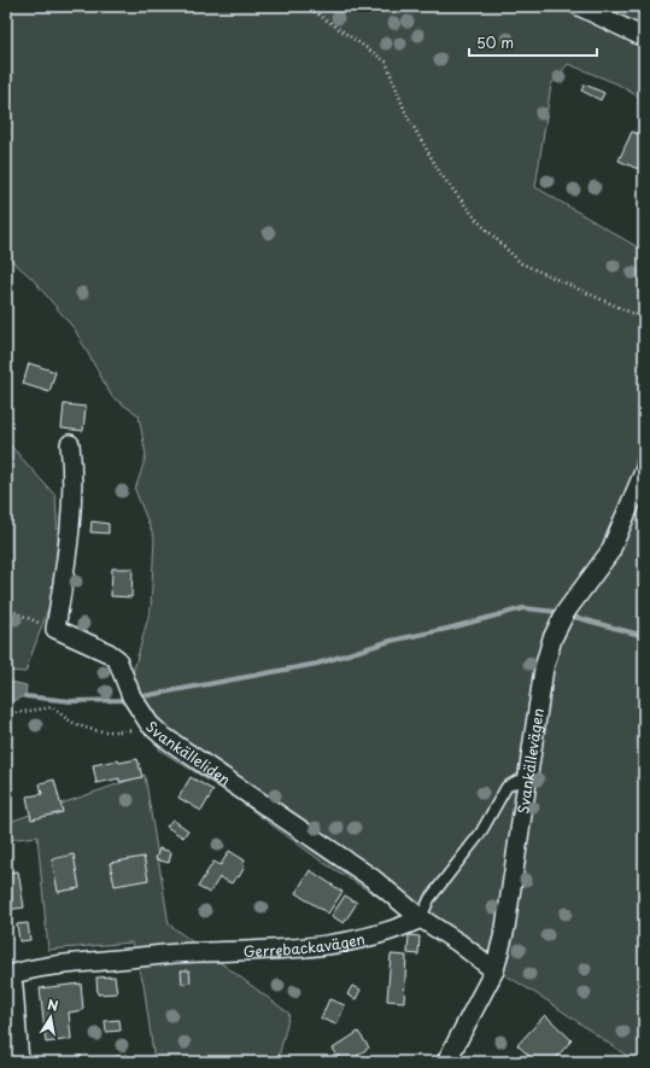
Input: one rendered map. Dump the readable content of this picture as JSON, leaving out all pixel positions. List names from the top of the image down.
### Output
{
  "streets": {
    "street": ["Svankälleliden", "Svankällevägen", "Gerrebackavägen"]
  },
  "crossings": [
    ["Svankälleliden", "Svankällevägen"],
    ["Svankälleliden", "Gerrebackavägen"]
  ],
  "scale_bar": "50 m",
  "north": "top"
}
